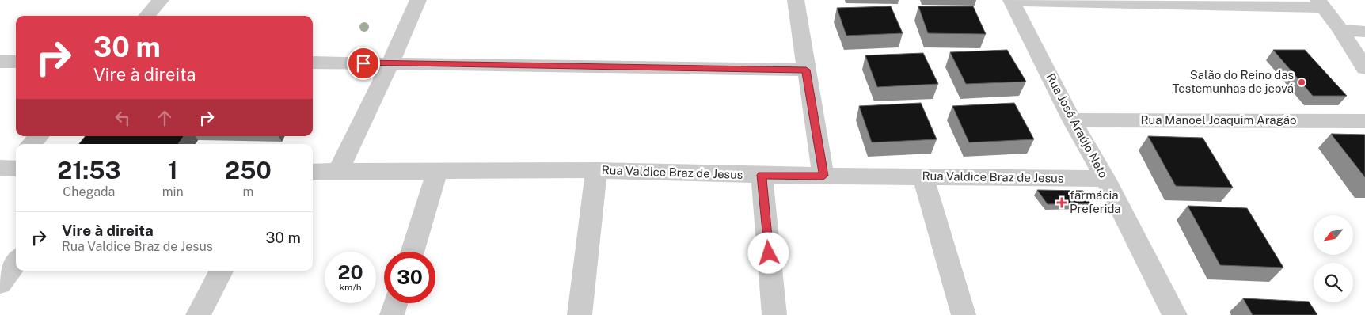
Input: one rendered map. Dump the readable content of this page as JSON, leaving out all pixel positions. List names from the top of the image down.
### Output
{
  "streets": {
    "street": ["Rua Manoel Joaquim Aragão", "Rua José Araújo Neto", "Rua Valdice Braz de Jesus"]
  },
  "crossings": [
    ["Rua Manoel Joaquim Aragão", "Rua José Araújo Neto"],
    ["Rua José Araújo Neto", "Rua Valdice Braz de Jesus"]
  ],
  "places": {
    "other": ["Salão do Reino das Testemunhas de jeová"],
    "health": ["farmácia Preferida"]
  },
  "north": "bottom left",
  "page": {
    "turn": ["30 m", "Vire à direita"],
    "eta": [
      "21:53",
      "Chegada",
      "1",
      "min",
      "250",
      "m"
    ],
    "list": [
      {
        "name": "Vire à direita",
        "note": "Rua Valdice Braz de Jesus",
        "value": "30 m"
      }
    ],
    "speed": "20 km/h",
    "limit": "30"
  }
}
